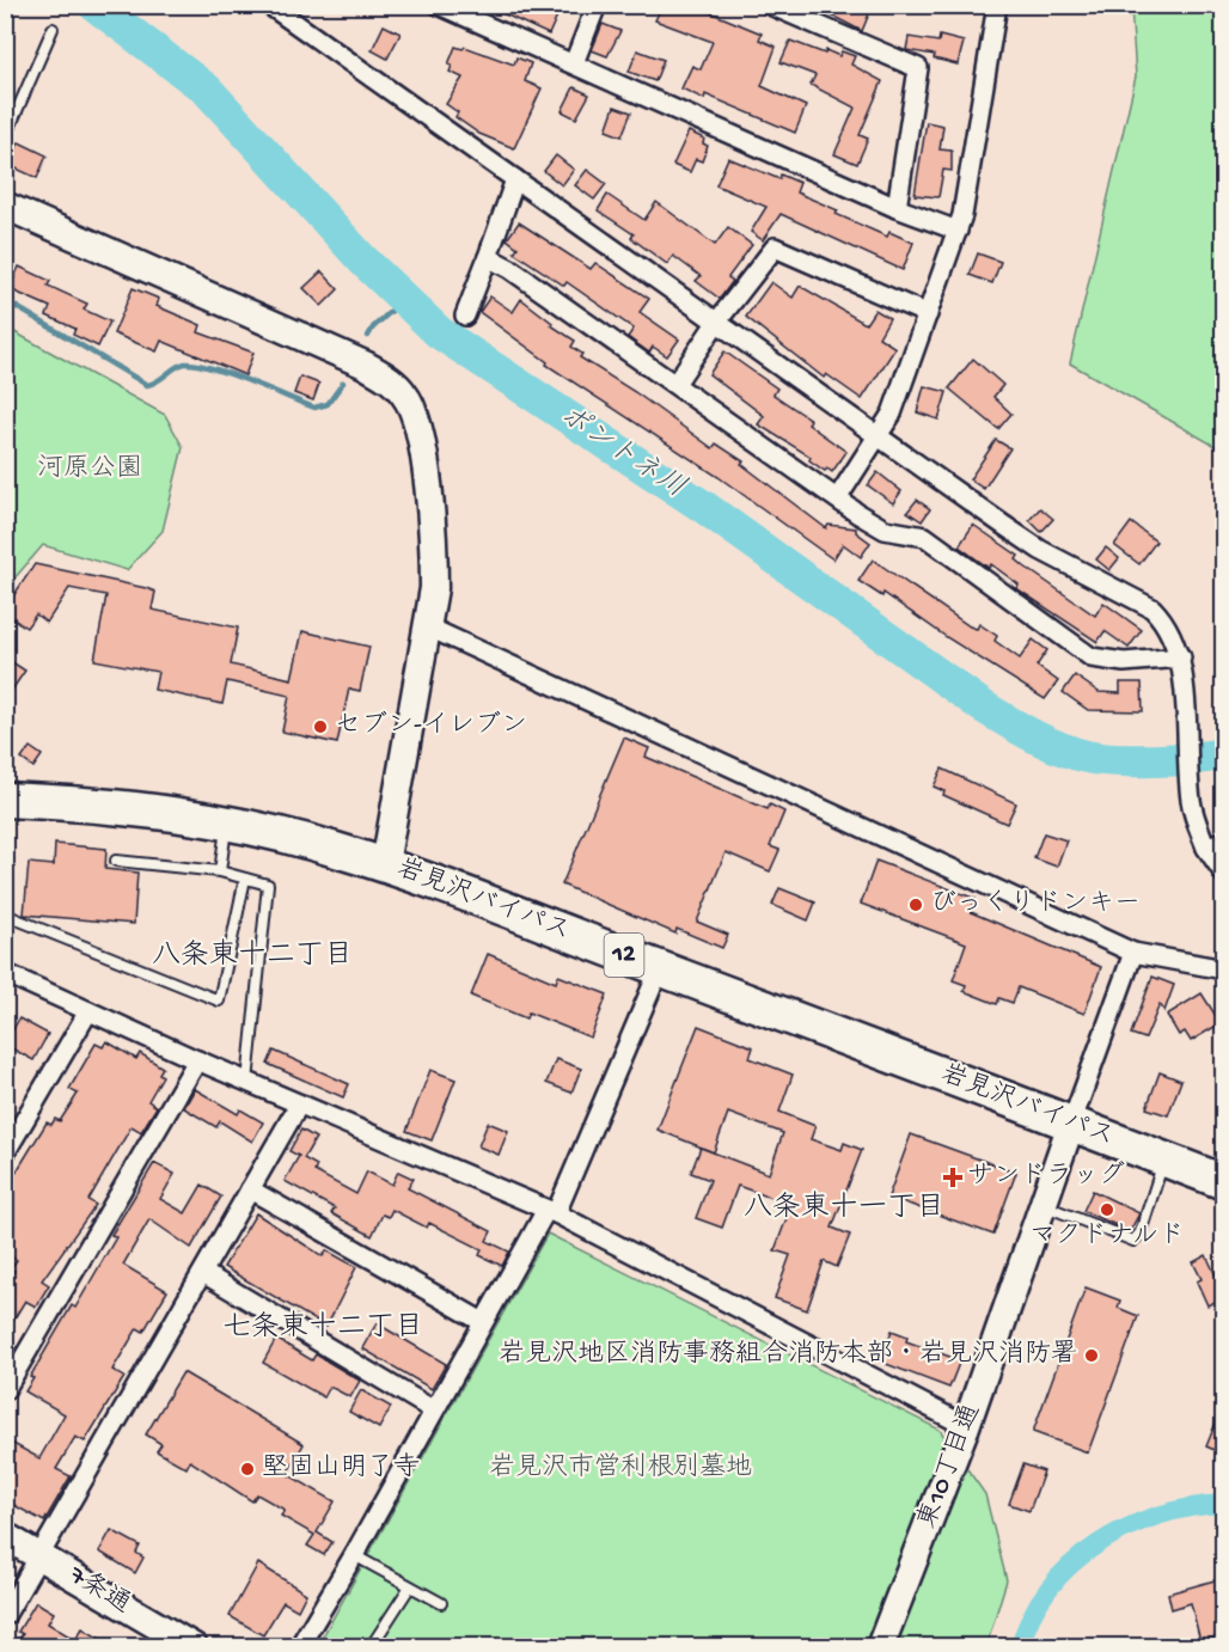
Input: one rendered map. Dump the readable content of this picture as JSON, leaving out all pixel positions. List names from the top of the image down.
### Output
{
  "streets": {
    "highway": ["岩見沢バイパス", "12"],
    "street": ["東10丁目通", "7条通"]
  },
  "crossings": [
    ["岩見沢バイパス", "東10丁目通"]
  ],
  "districts": ["八条東十二丁目", "八条東十一丁目", "七条東十二丁目"],
  "water": ["ポントネ川"],
  "parks": ["河原公園", "岩見沢市営利根別墓地"],
  "places": {
    "other": [
      "セブン-イレブン",
      "びっくりドンキー",
      "マクドナルド",
      "岩見沢地区消防事務組合消防本部・岩見沢消防署",
      "堅固山明了寺"
    ],
    "health": ["サンドラッグ"]
  }
}
